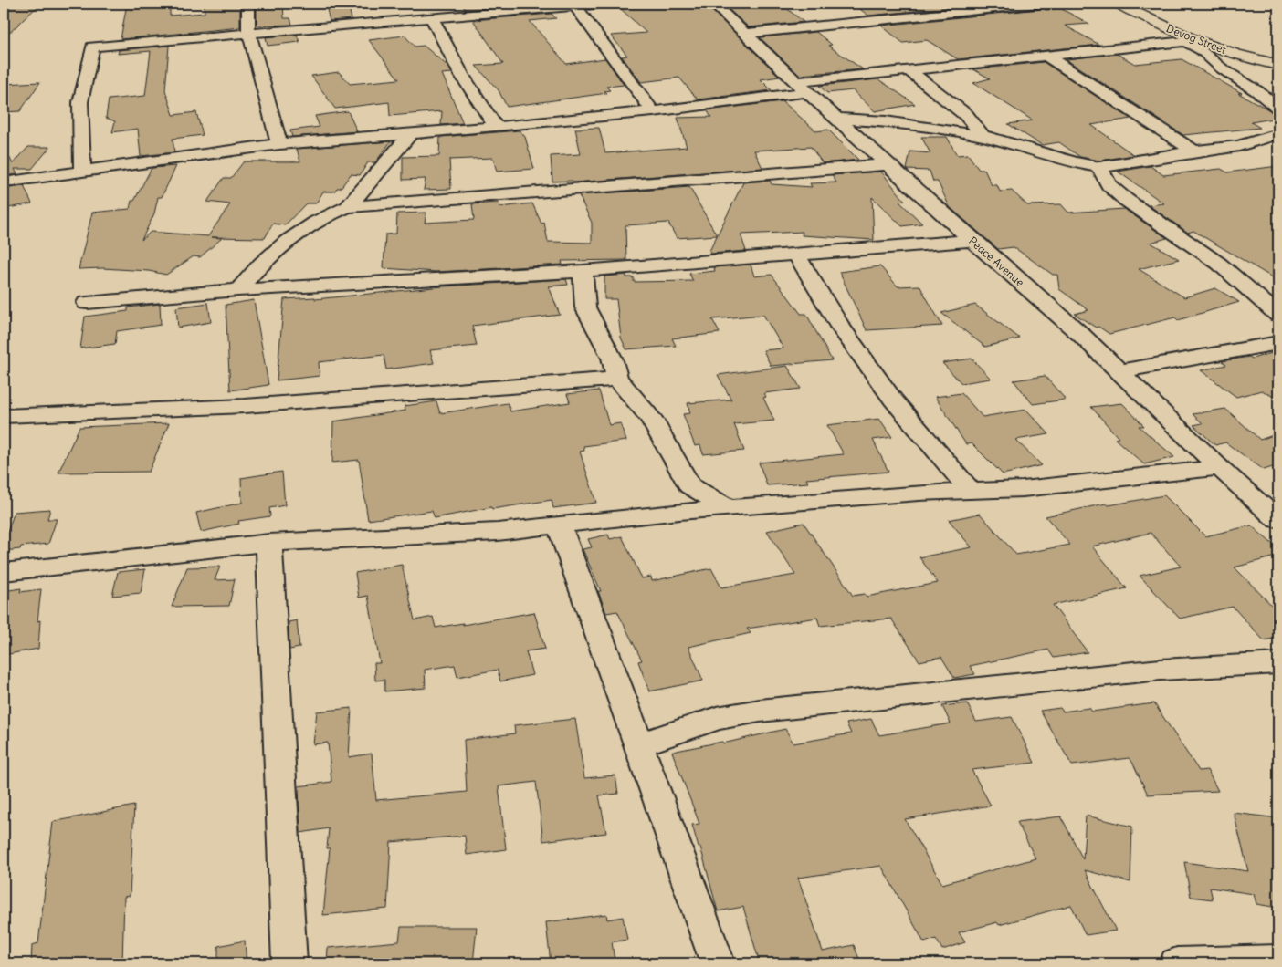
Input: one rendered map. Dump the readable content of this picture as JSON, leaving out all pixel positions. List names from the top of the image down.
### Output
{
  "streets": {
    "street": ["Devog Street", "Peace Avenue"]
  }
}
